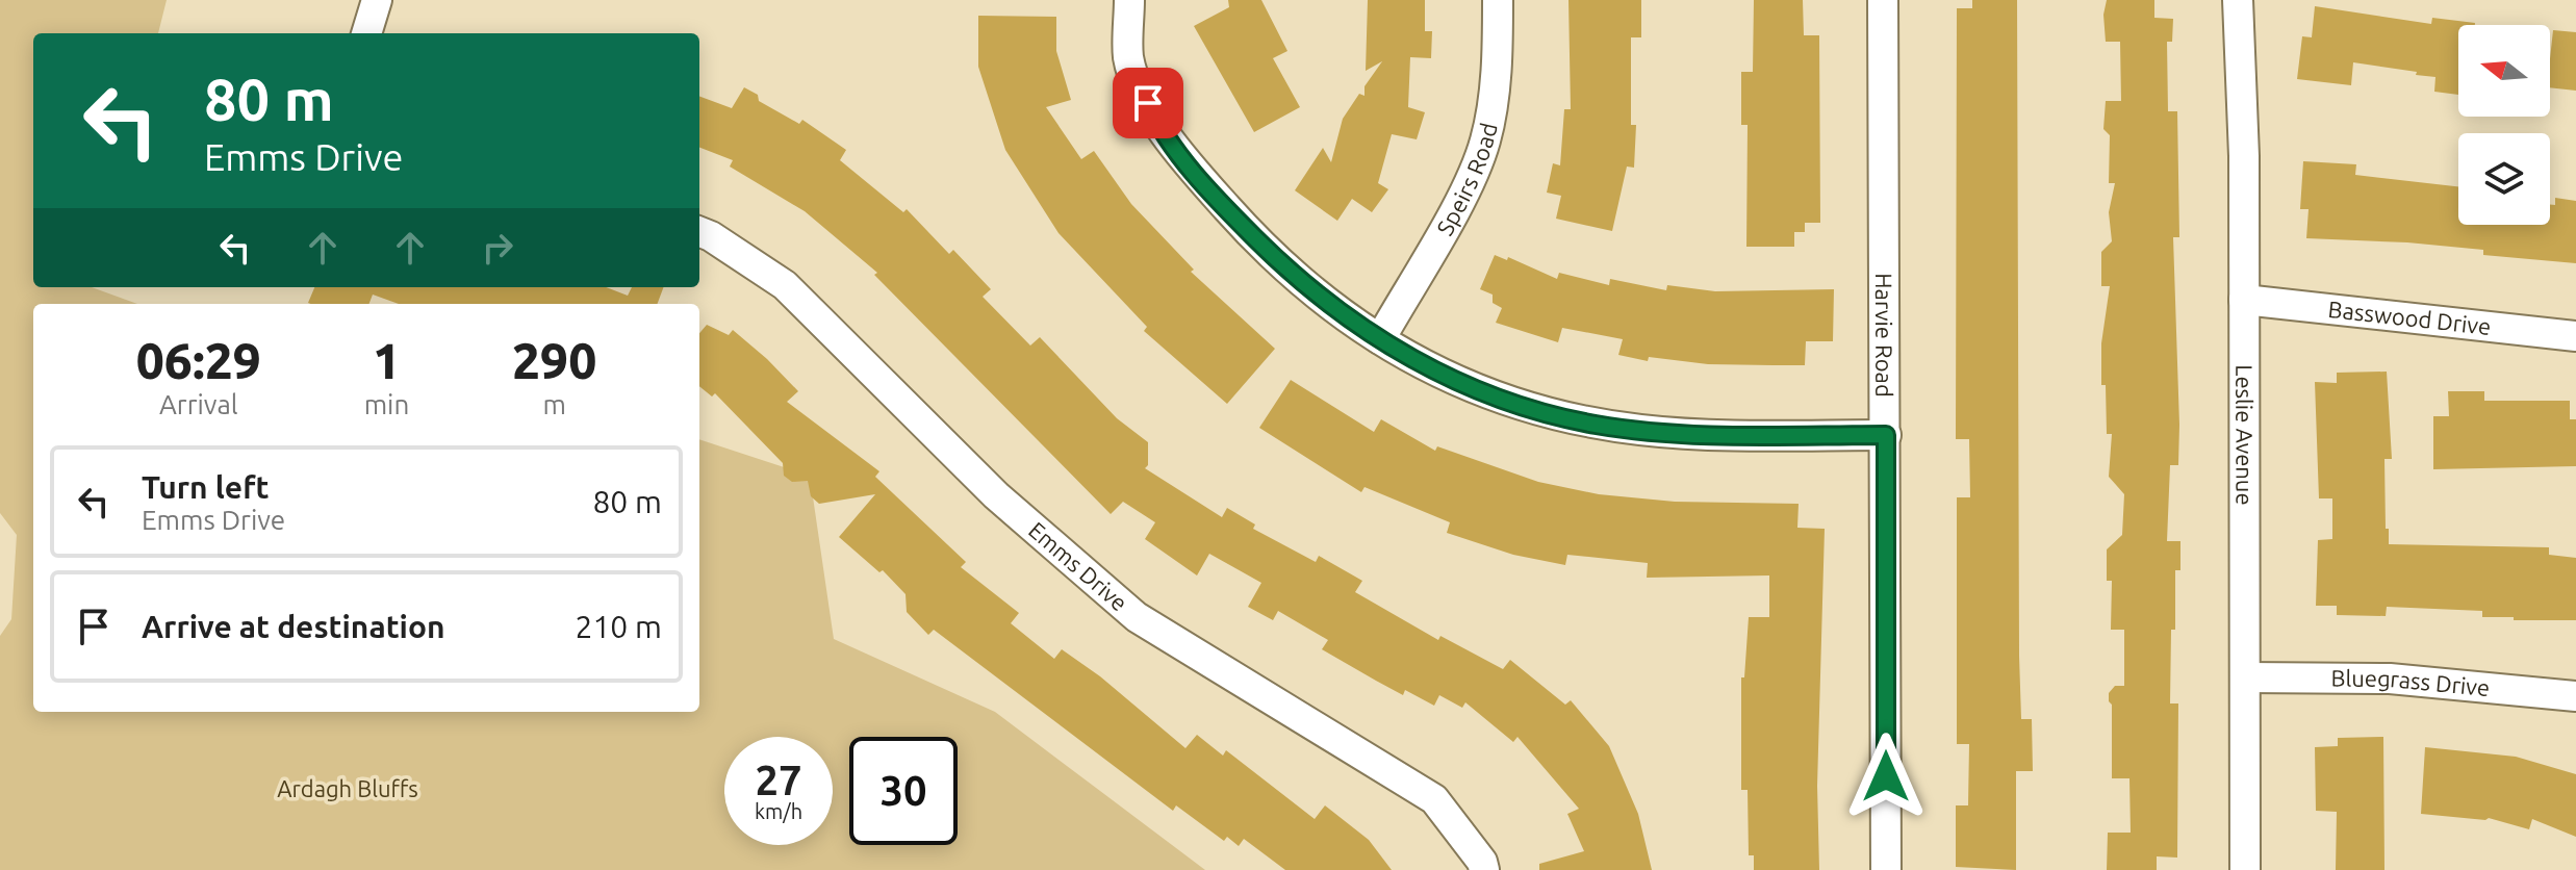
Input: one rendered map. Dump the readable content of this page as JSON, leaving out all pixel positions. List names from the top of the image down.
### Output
{
  "streets": {
    "street": [
      "Speirs Road",
      "Basswood Drive",
      "Harvie Road",
      "Leslie Avenue",
      "Emms Drive",
      "Bluegrass Drive"
    ]
  },
  "crossings": [
    ["Basswood Drive", "Leslie Avenue"],
    ["Leslie Avenue", "Bluegrass Drive"]
  ],
  "parks": ["Ardagh Bluffs"],
  "north": "left",
  "page": {
    "turn": ["80 m", "Emms Drive"],
    "eta": [
      "06:29",
      "Arrival",
      "1",
      "min",
      "290",
      "m"
    ],
    "list": [
      {
        "name": "Turn left",
        "note": "Emms Drive",
        "value": "80 m"
      },
      {
        "name": "Arrive at destination",
        "value": "210 m"
      }
    ],
    "speed": "27 km/h",
    "limit": "30"
  }
}
